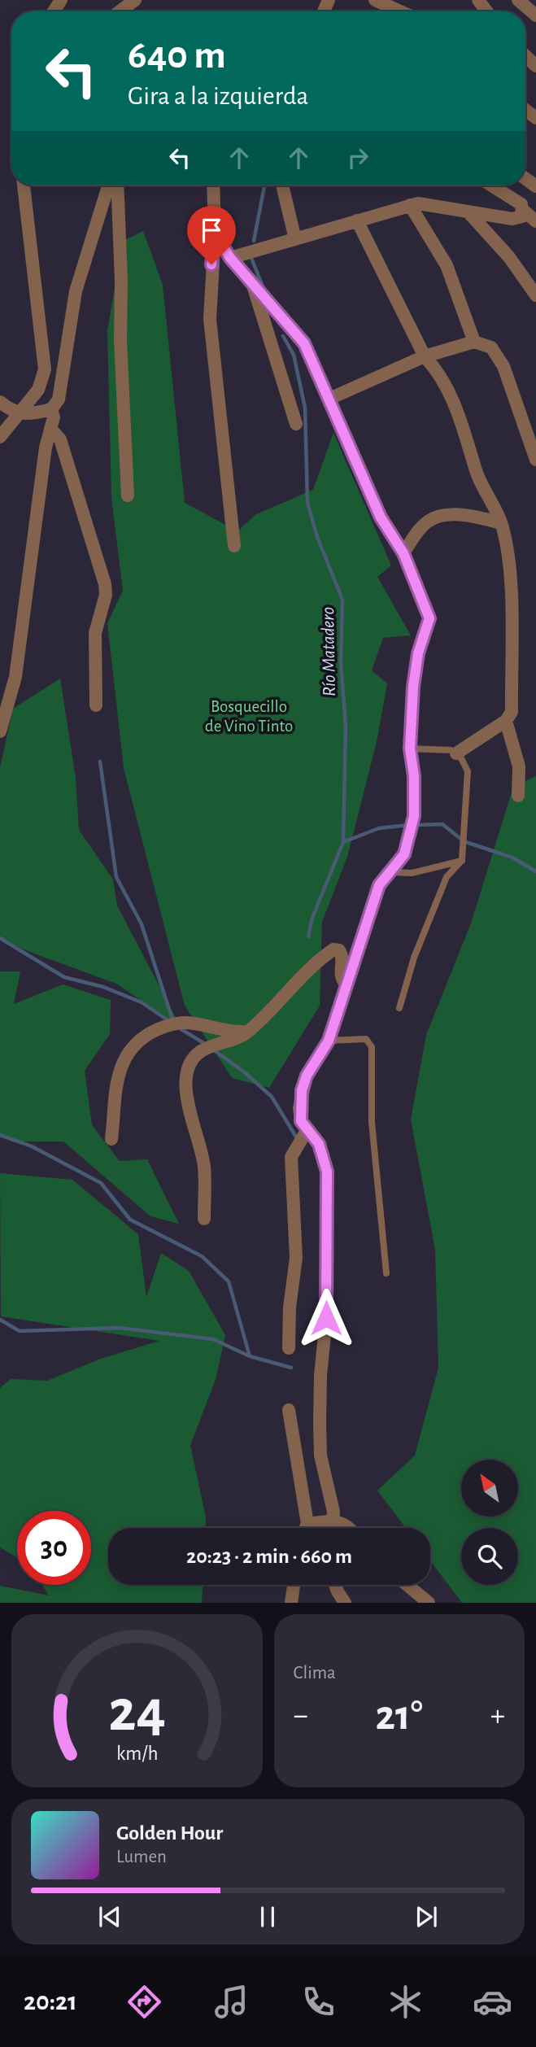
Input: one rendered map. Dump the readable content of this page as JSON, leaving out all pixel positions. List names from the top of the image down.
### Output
{
  "water": ["Río Matadero"],
  "parks": ["Bosquecillo de Vino Tinto"],
  "north": "top left",
  "page": {
    "turn": ["640 m", "Gira a la izquierda"],
    "limit": "30",
    "trip": "20:23 · 2 min · 660 m",
    "tile": "Clima",
    "heat": ["−", "21°", "+"],
    "song": ["Golden Hour", "Lumen"],
    "tabs": "20:21",
    "gauge": ["24", "km/h"]
  }
}
